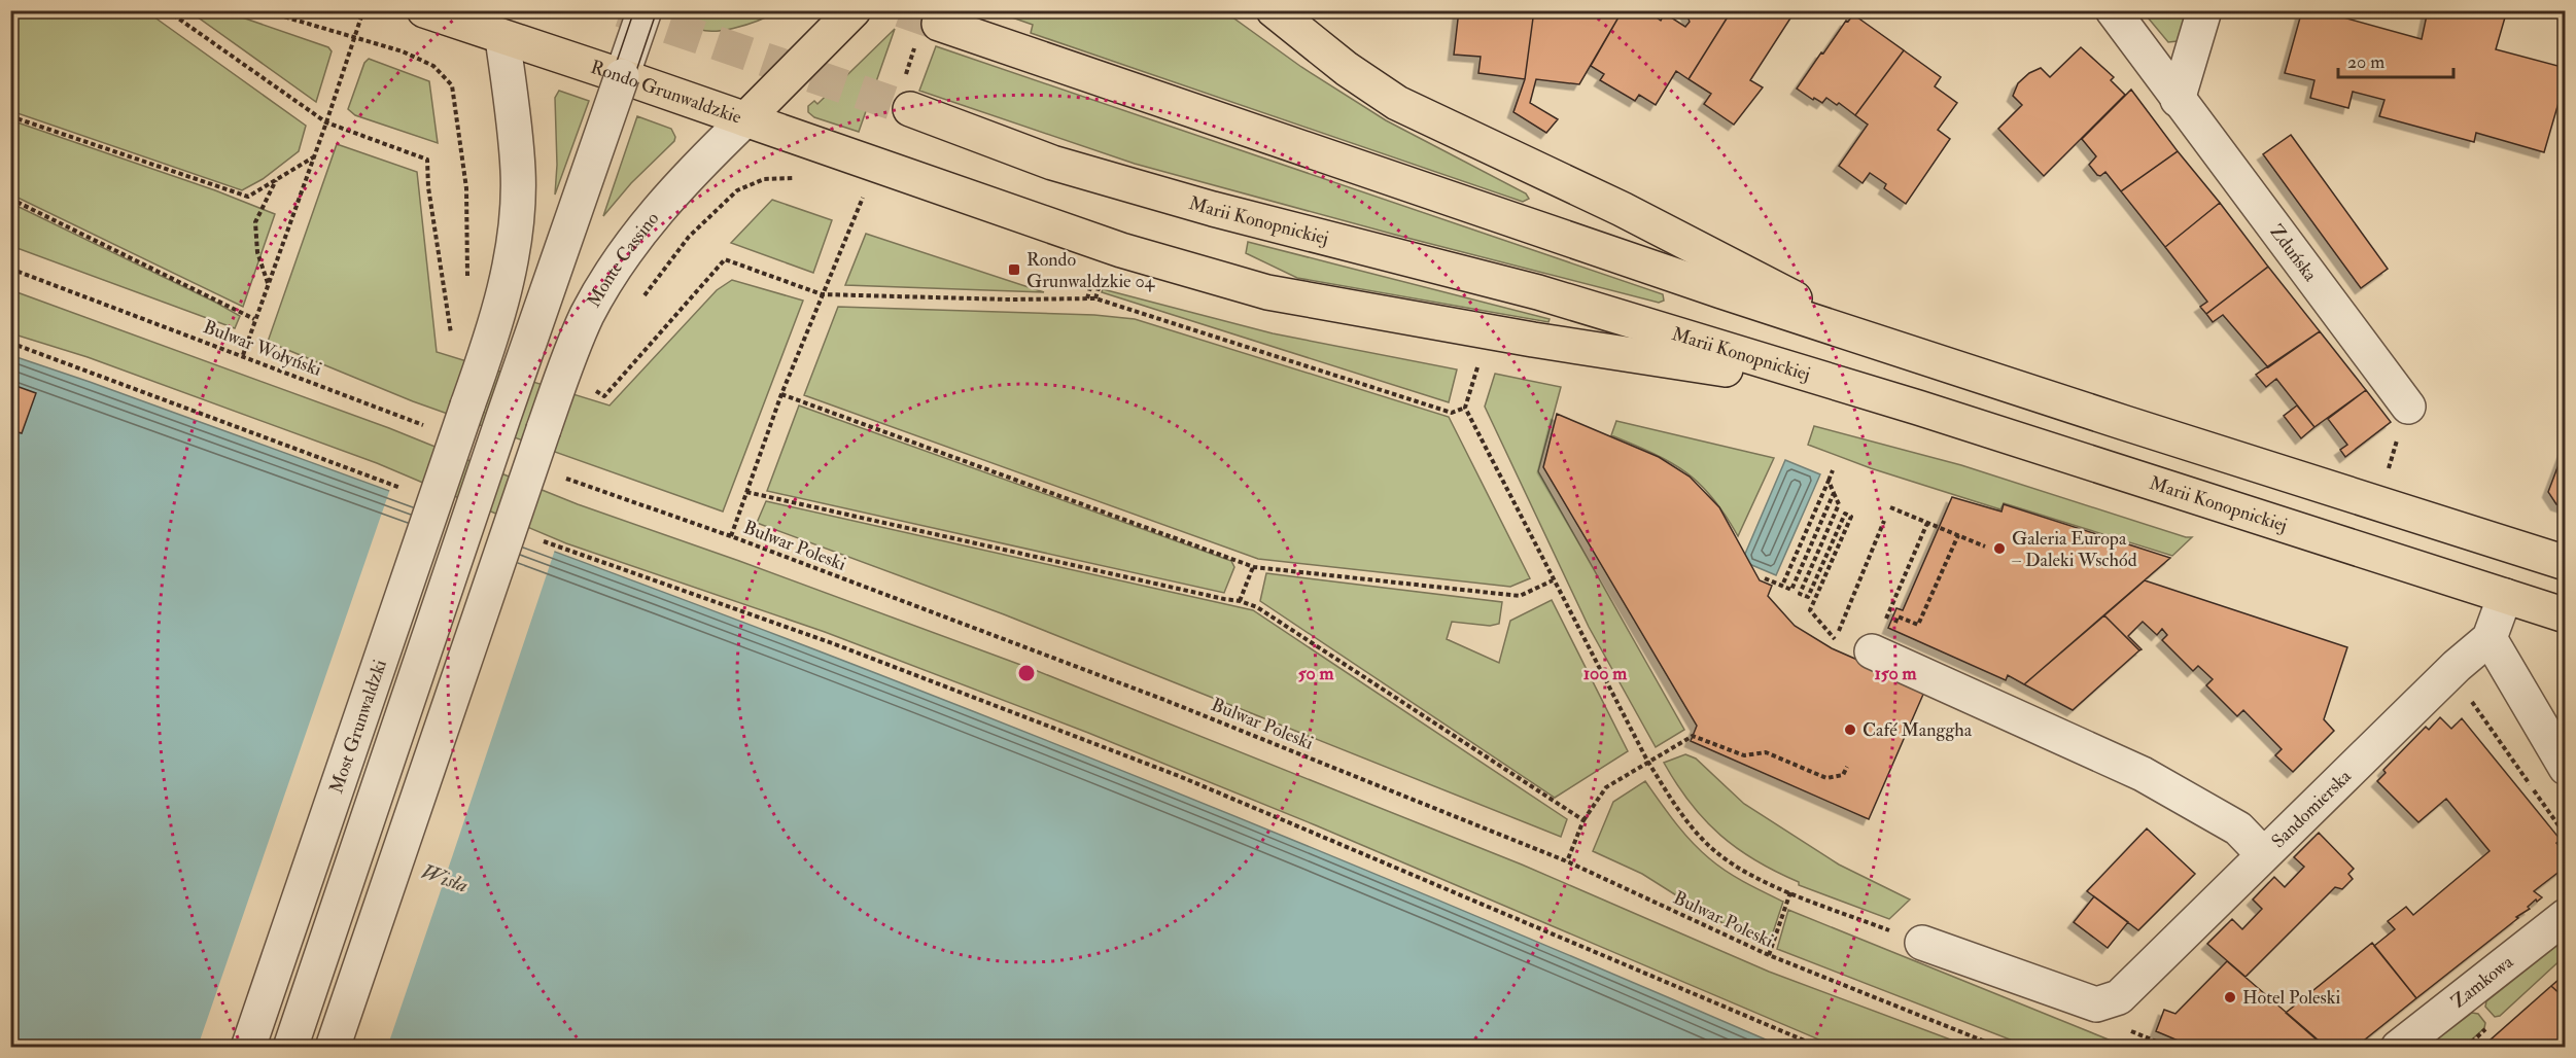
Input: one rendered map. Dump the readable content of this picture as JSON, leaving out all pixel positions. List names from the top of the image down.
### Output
{
  "streets": {
    "main road": ["Rondo Grunwaldzkie", "Marii Konopnickiej"],
    "street": [
      "Zduńska",
      "Monte Cassino",
      "Most Grunwaldzki",
      "Sandomierska",
      "Zamkowa"
    ],
    "path": ["Bulwar Wołyński", "Bulwar Poleski"]
  },
  "crossings": [
    ["Rondo Grunwaldzkie", "Monte Cassino"],
    ["Rondo Grunwaldzkie", "Most Grunwaldzki"]
  ],
  "water": ["Wisła"],
  "places": {
    "transit": ["Rondo Grunwaldzkie 04"],
    "other": ["Galeria Europa – Daleki Wschód", "Café Manggha", "Hotel Poleski"]
  },
  "scale_bar": "20 m",
  "rings": ["50 m", "100 m", "150 m"]
}
